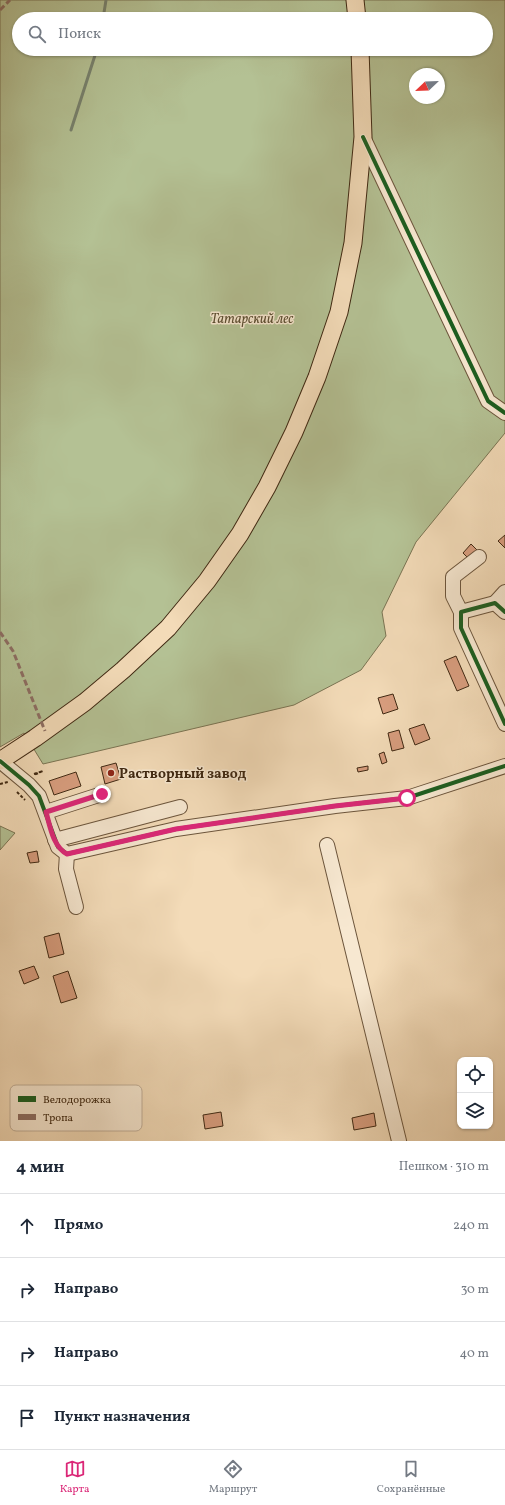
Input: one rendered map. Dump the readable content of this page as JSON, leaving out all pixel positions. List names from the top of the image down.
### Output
{
  "parks": ["Татарский лес"],
  "places": ["Растворный завод"],
  "legend": ["Велодорожка", "Тропа"],
  "north": "bottom left",
  "page": {
    "search": "Поиск",
    "heading": ["4 мин", "Пешком · 310 m"],
    "list": [
      ["Прямо", "240 m"],
      ["Направо", "30 m"],
      ["Направо", "40 m"],
      "Пункт назначения"
    ],
    "nav": ["Карта", "Маршрут", "Сохранённые"]
  }
}
